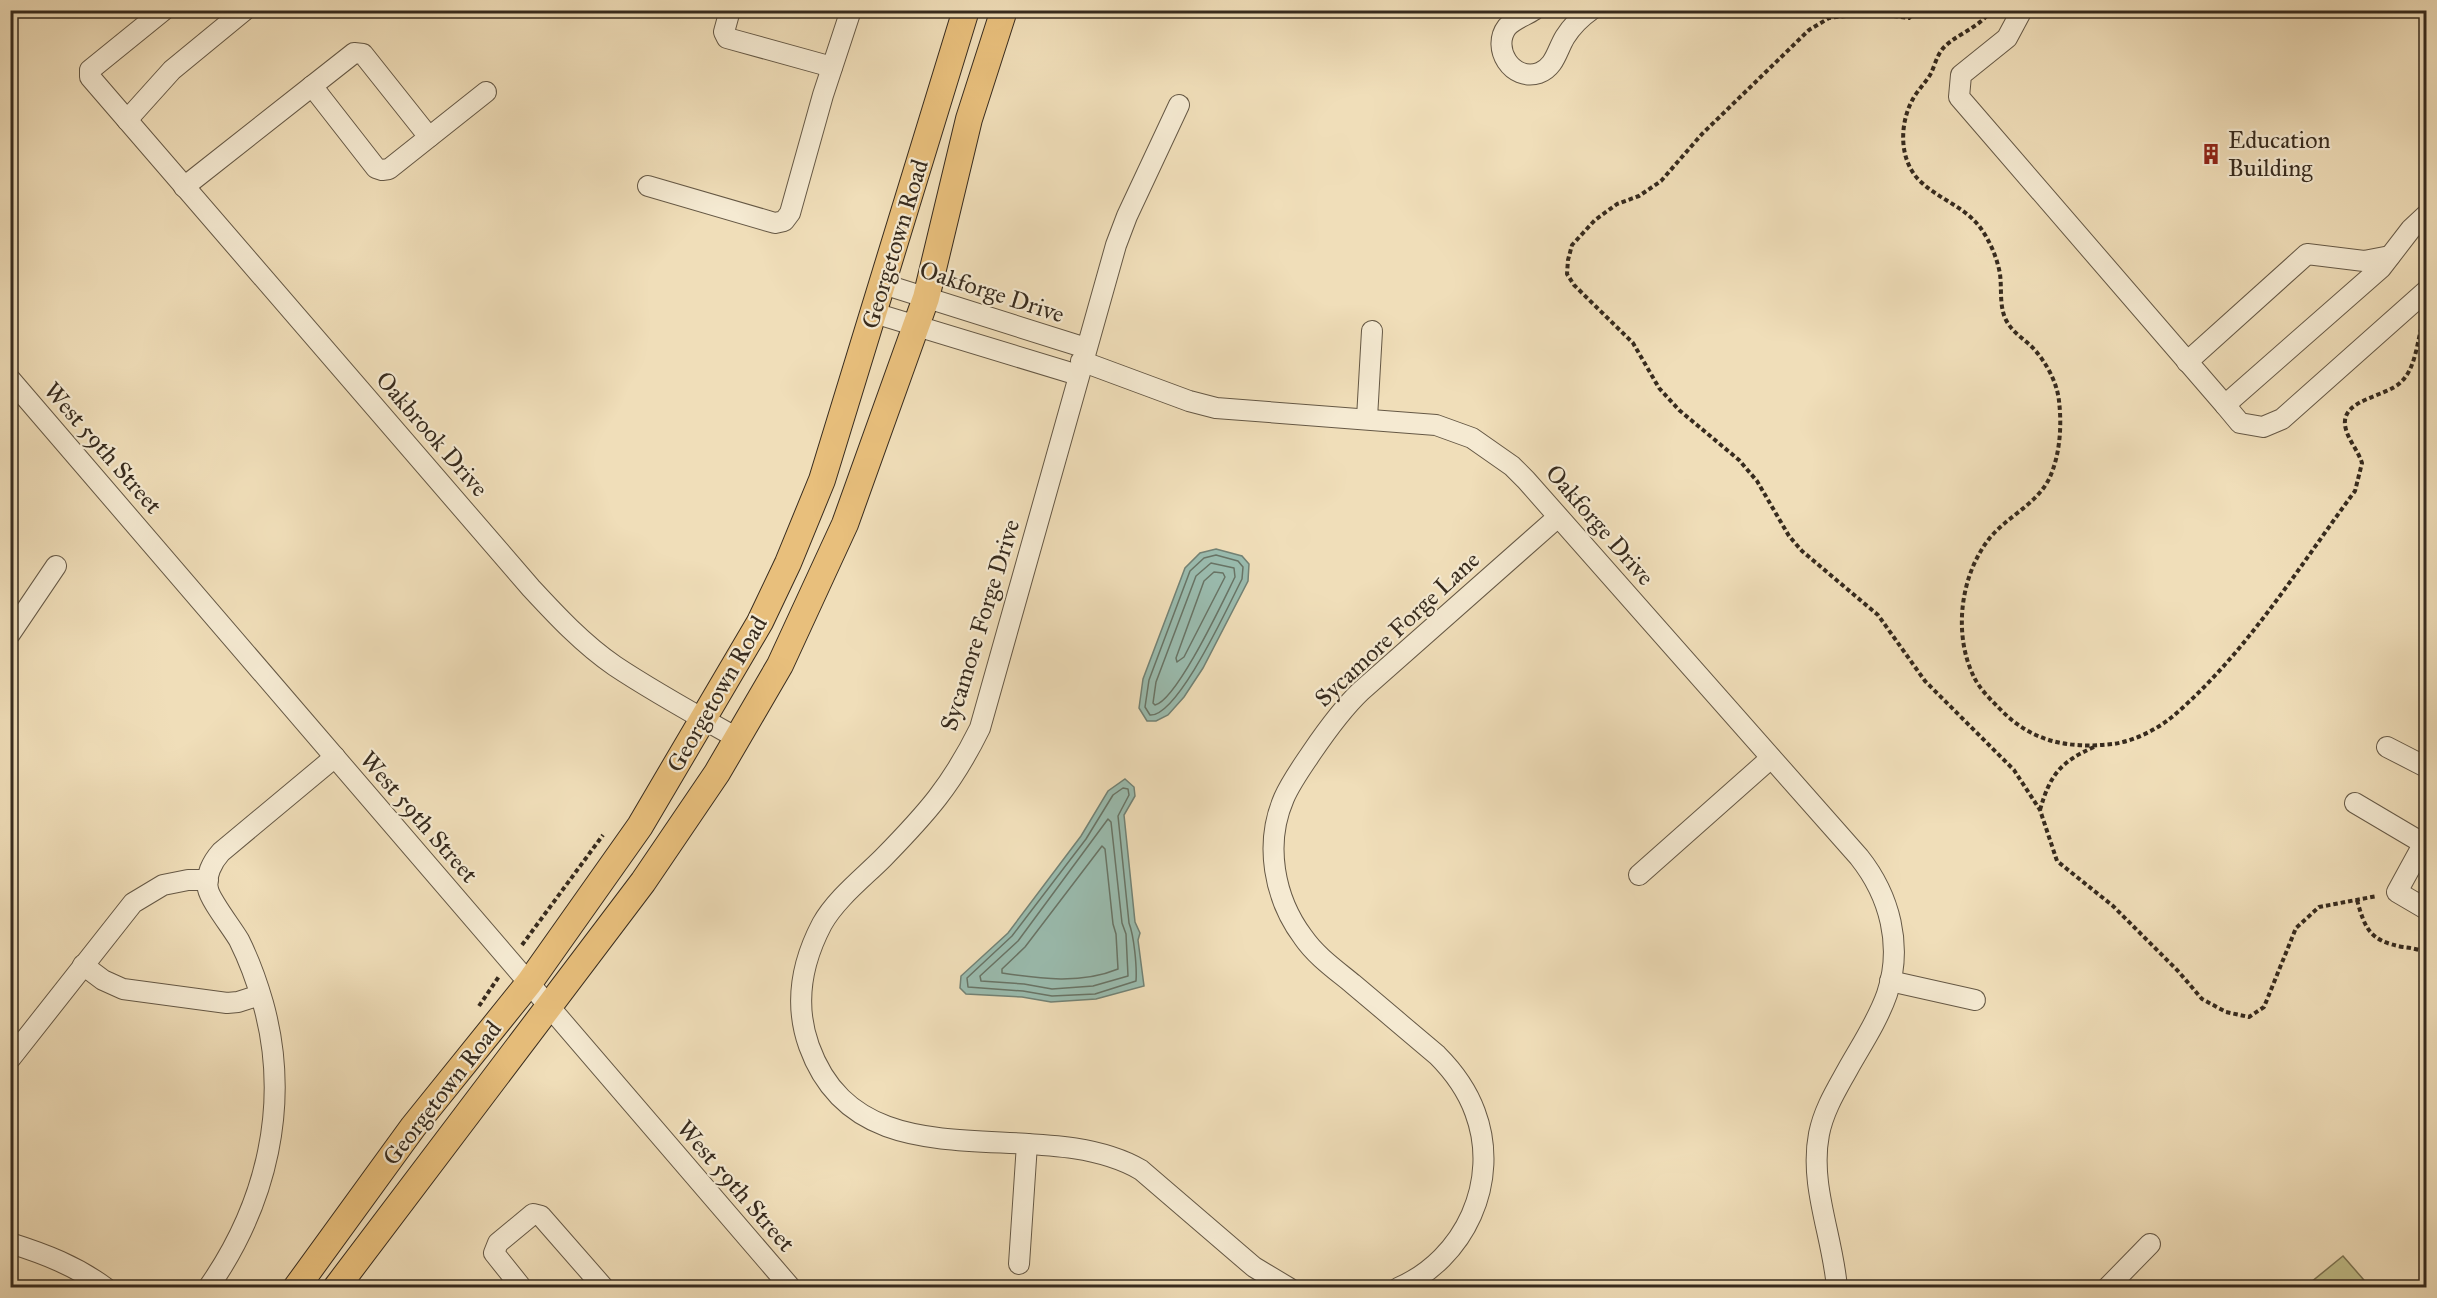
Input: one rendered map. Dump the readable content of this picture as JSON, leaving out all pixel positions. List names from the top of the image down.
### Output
{
  "streets": {
    "main road": ["Georgetown Road"],
    "street": [
      "Oakforge Drive",
      "Oakbrook Drive",
      "West 59th Street",
      "Sycamore Forge Drive",
      "Sycamore Forge Lane"
    ]
  },
  "crossings": [
    ["Georgetown Road", "Oakforge Drive"],
    ["Georgetown Road", "Oakbrook Drive"],
    ["Georgetown Road", "West 59th Street"],
    ["Oakforge Drive", "Sycamore Forge Drive"],
    ["Oakforge Drive", "Sycamore Forge Lane"]
  ],
  "places": {
    "building": ["Education Building"]
  }
}
